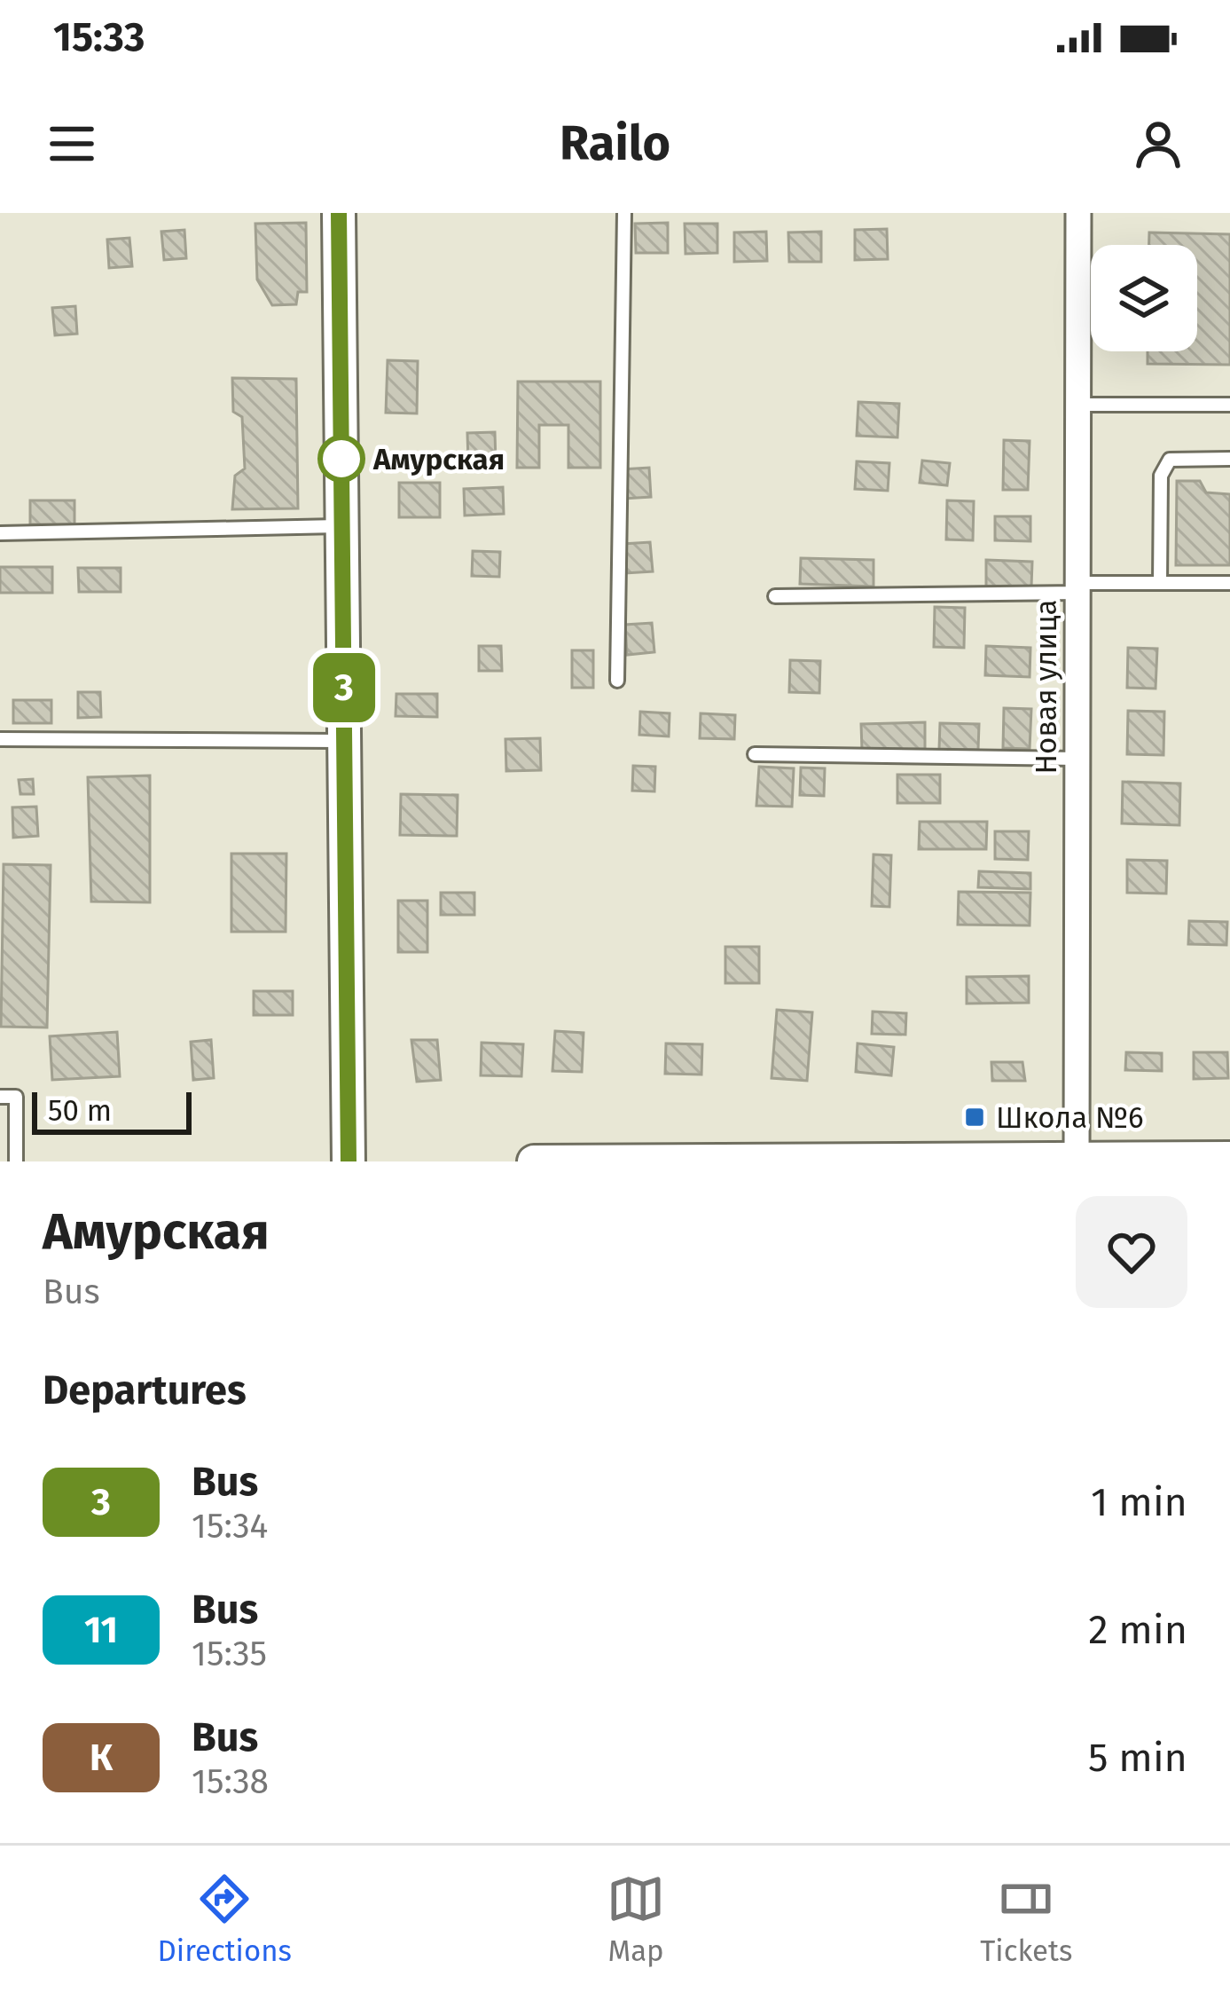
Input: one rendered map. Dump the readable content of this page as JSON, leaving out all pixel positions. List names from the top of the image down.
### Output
{
  "streets": {
    "street": ["Новая улица"]
  },
  "places": {
    "other": ["Амурская"],
    "transit": ["Школа №6"]
  },
  "lines": ["bus line 3"],
  "scale_bar": "50 m",
  "page": {
    "status": "15:33",
    "header": "Railo",
    "on_map": "3",
    "scale": "50 m",
    "heading": [
      ["Амурская", "Bus"],
      "Departures"
    ],
    "list": [
      {
        "mark": "3",
        "name": "Bus",
        "note": "15:34",
        "value": "1 min"
      },
      {
        "mark": "11",
        "name": "Bus",
        "note": "15:35",
        "value": "2 min"
      },
      {
        "mark": "К",
        "name": "Bus",
        "note": "15:38",
        "value": "5 min"
      }
    ],
    "tabs": ["Directions", "Map", "Tickets"]
  }
}
